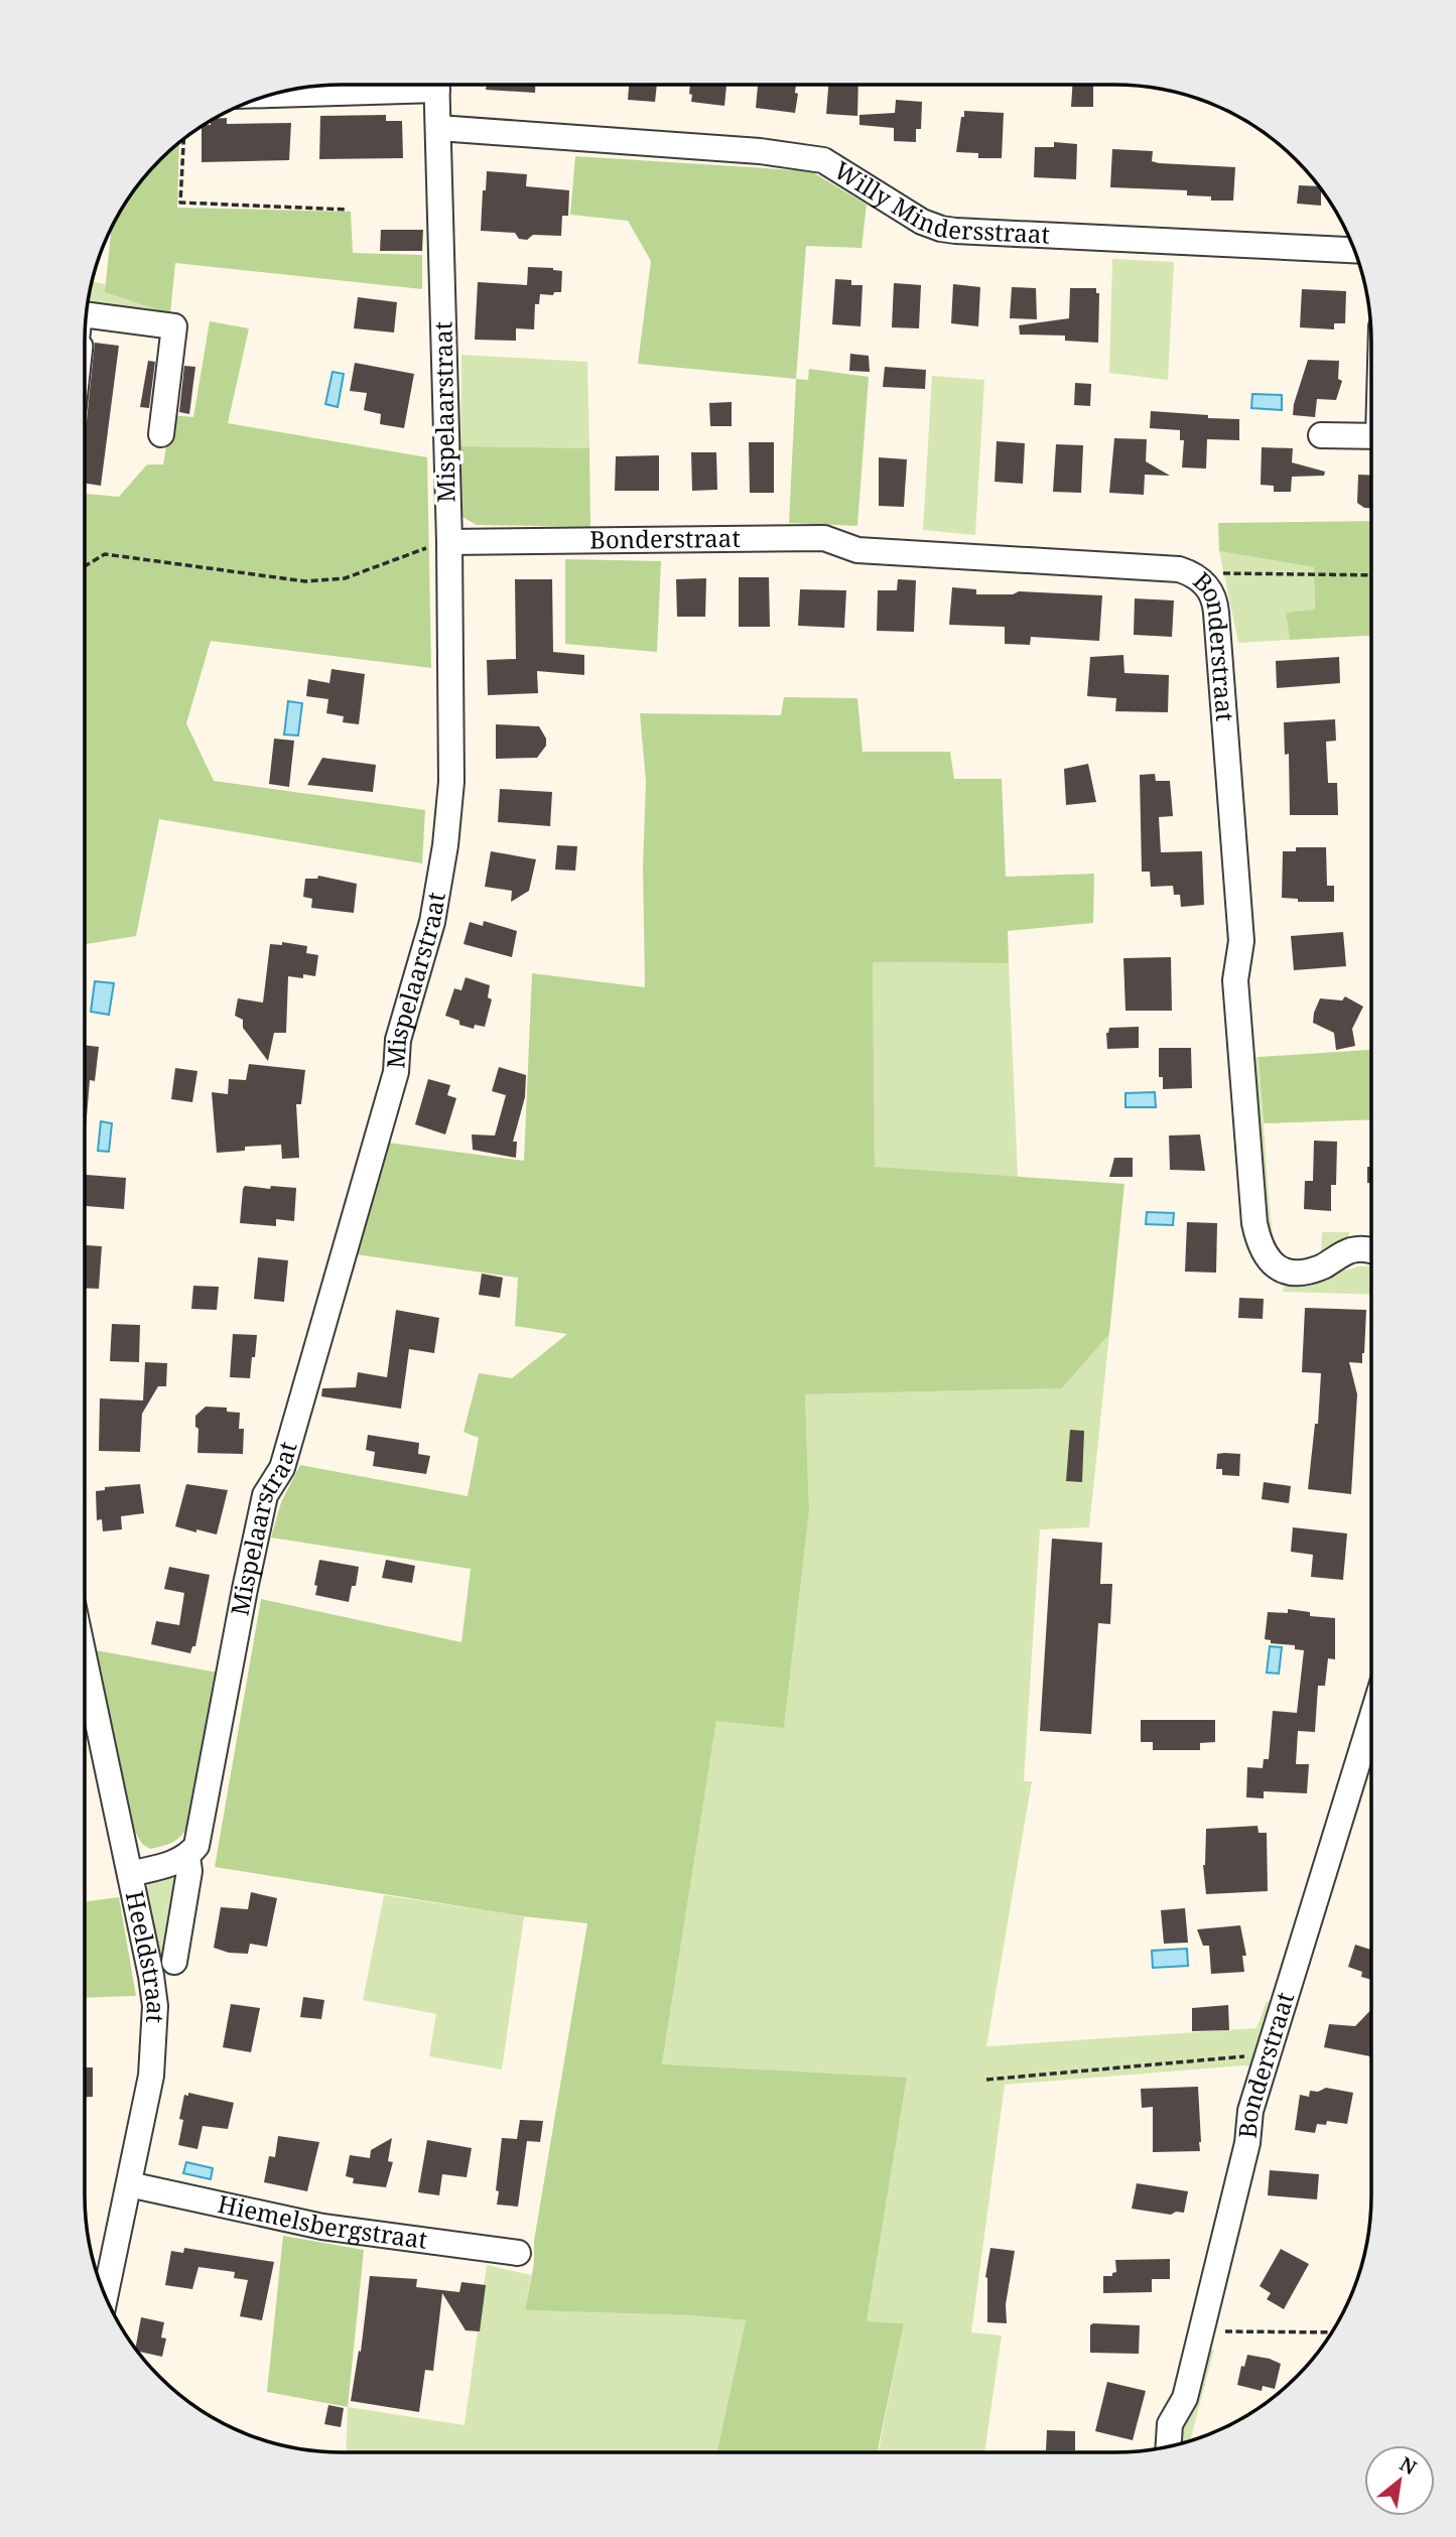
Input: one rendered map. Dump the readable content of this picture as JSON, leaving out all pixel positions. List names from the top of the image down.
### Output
{
  "streets": {
    "street": [
      "Willy Mindersstraat",
      "Mispelaarstraat",
      "Bonderstraat",
      "Heeldstraat",
      "Hiemelsbergstraat"
    ]
  },
  "crossings": [
    ["Willy Mindersstraat", "Mispelaarstraat"],
    ["Mispelaarstraat", "Bonderstraat"],
    ["Heeldstraat", "Hiemelsbergstraat"]
  ],
  "north": "top right"
}
